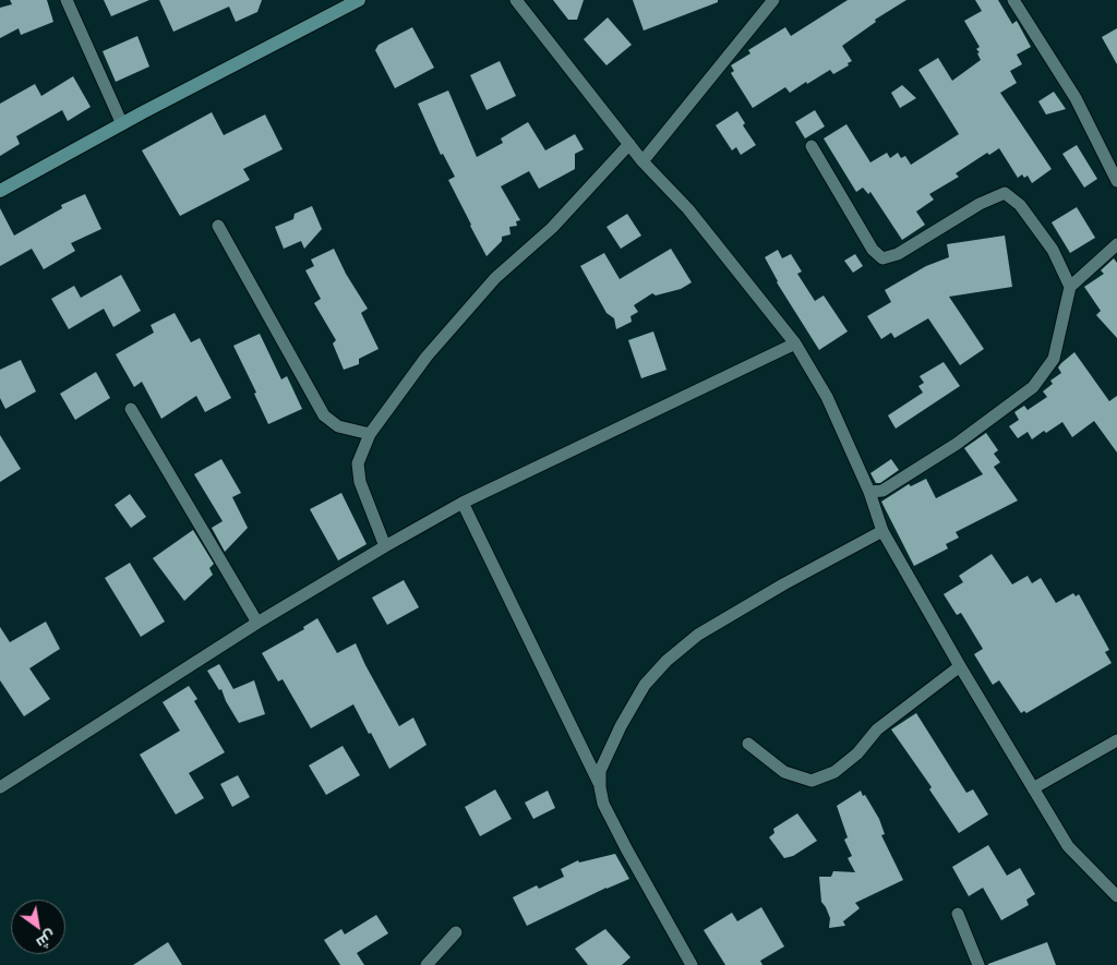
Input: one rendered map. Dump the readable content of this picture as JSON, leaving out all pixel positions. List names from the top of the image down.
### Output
{
  "north": "bottom right"
}
